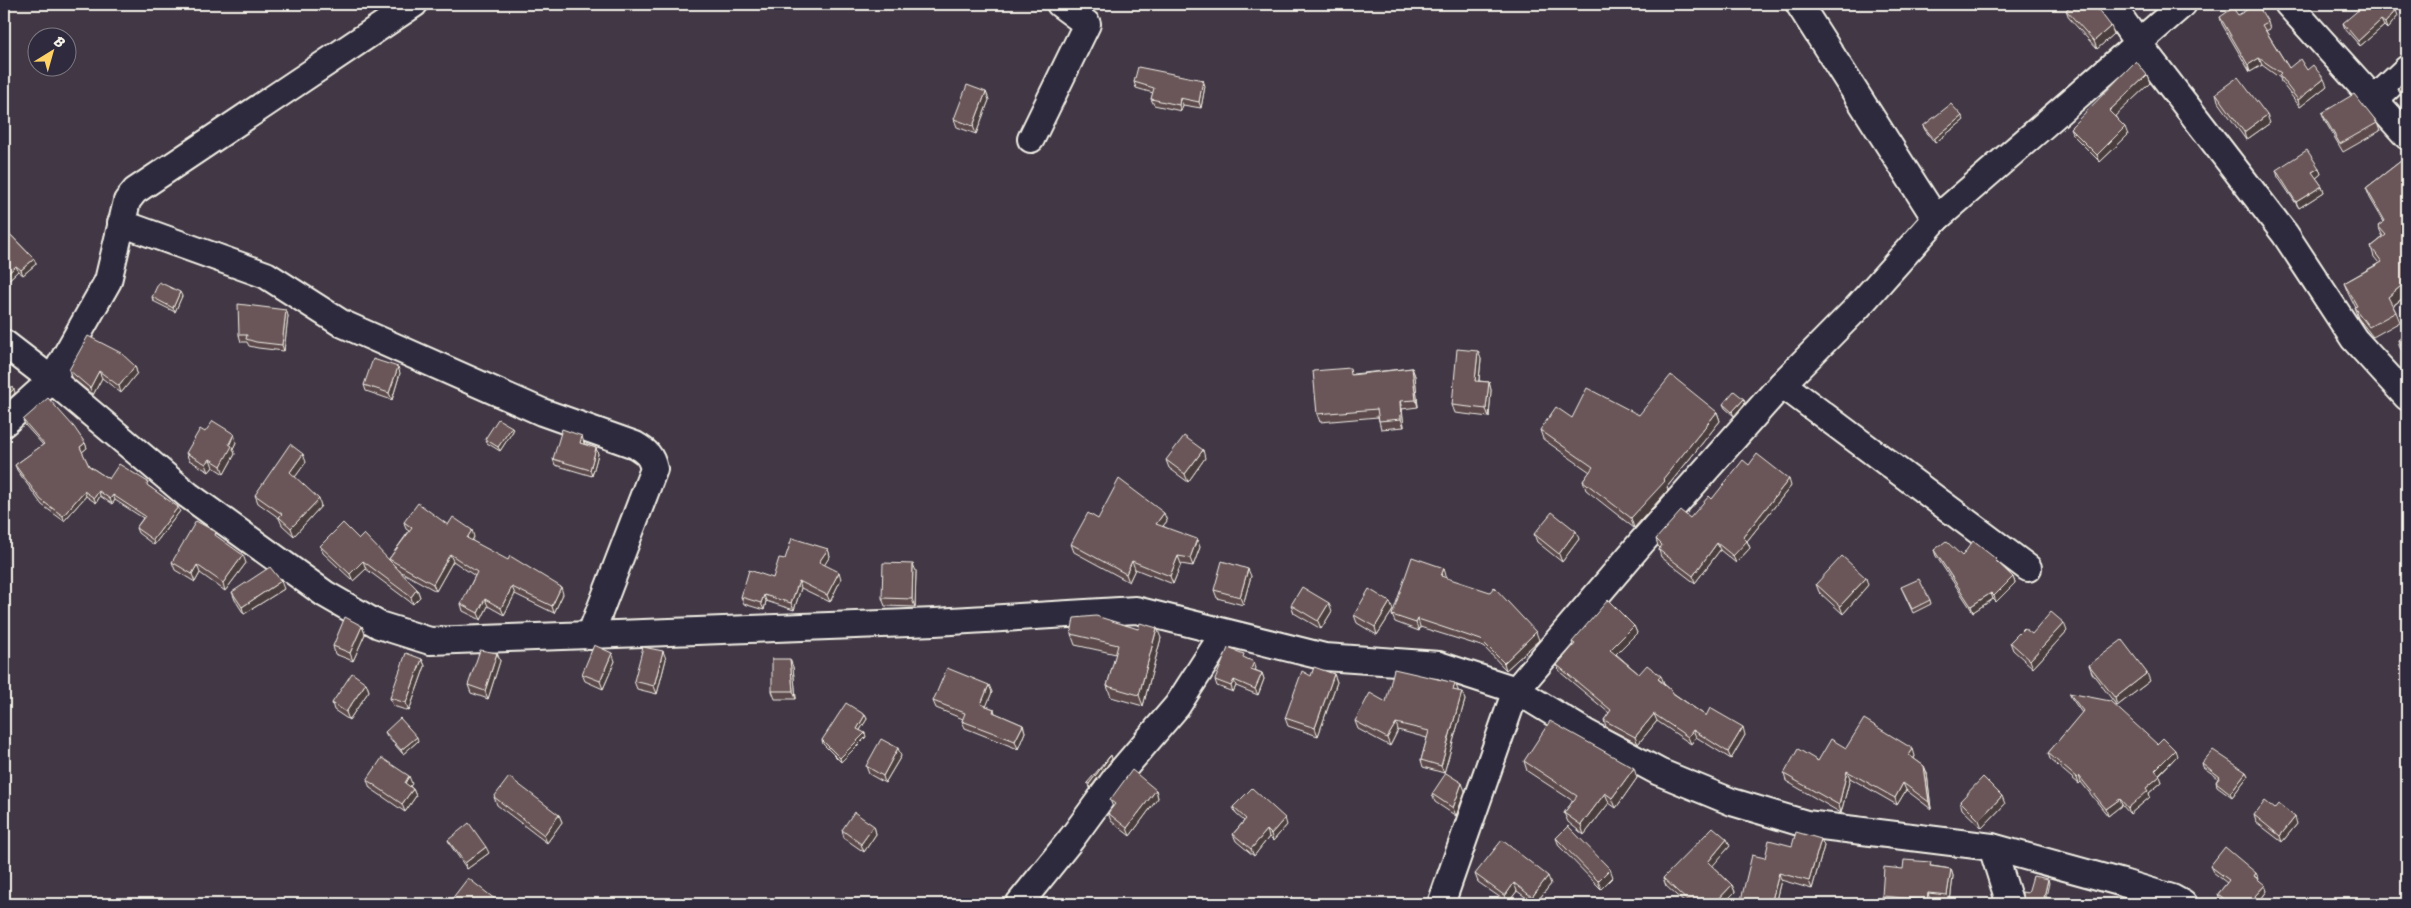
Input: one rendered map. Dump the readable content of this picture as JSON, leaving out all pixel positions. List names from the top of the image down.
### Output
{
  "north": "top right"
}
